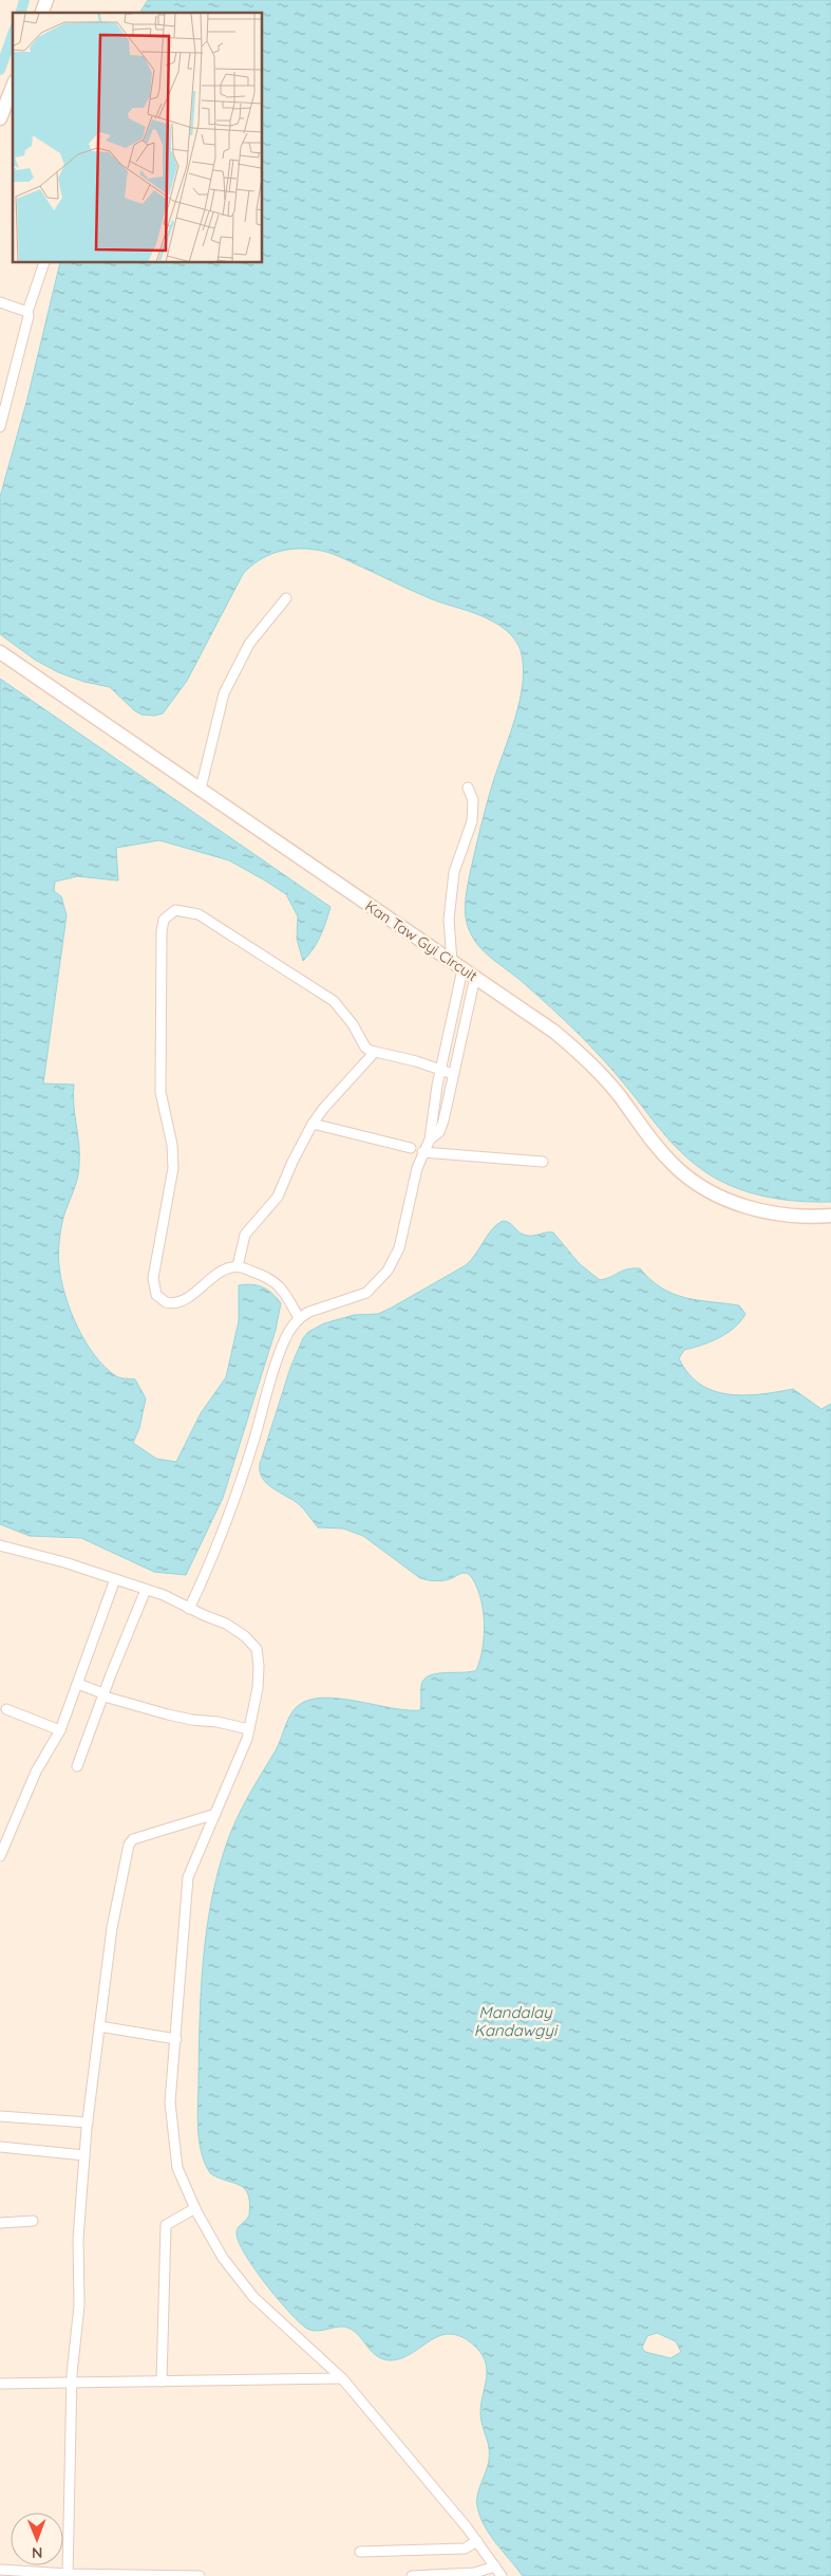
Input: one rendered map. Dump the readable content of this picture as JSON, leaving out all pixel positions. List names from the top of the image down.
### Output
{
  "streets": {
    "street": ["Kan Taw Gyi Circuit"]
  },
  "water": ["Mandalay Kandawgyi"],
  "north": "bottom"
}
